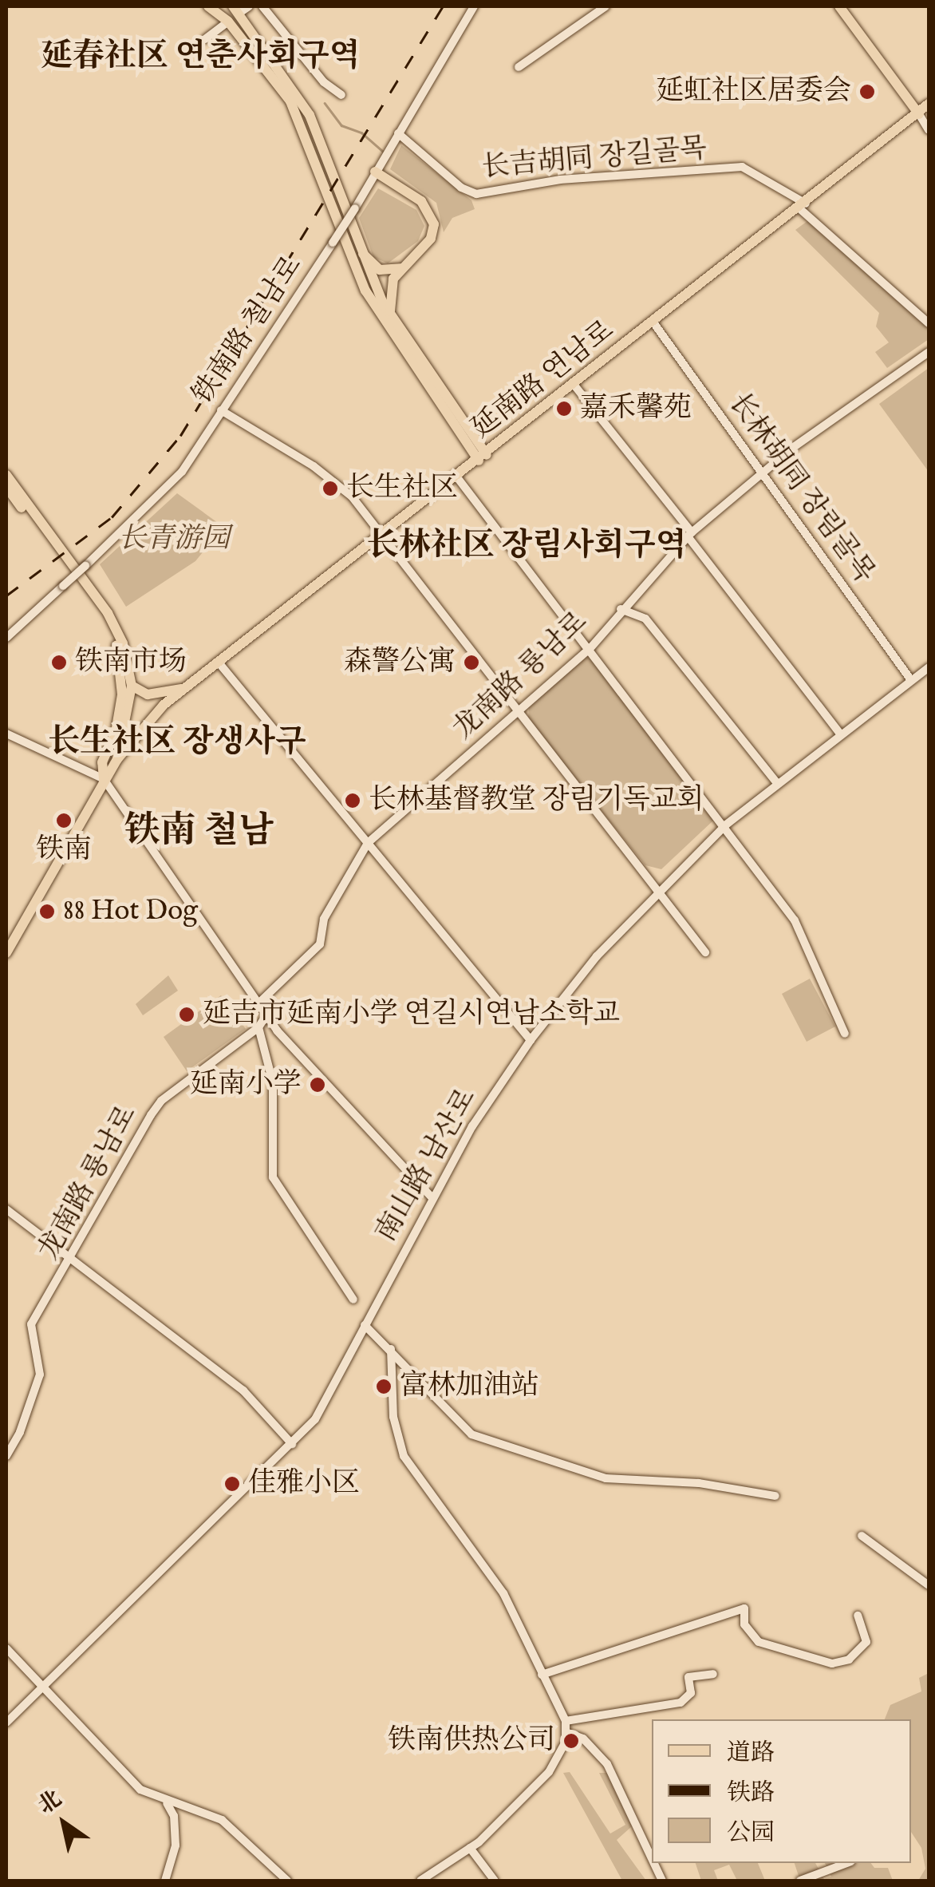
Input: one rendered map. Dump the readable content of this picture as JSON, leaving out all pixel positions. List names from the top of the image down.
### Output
{
  "streets": {
    "main road": ["延南路 연남로"],
    "street": [
      "长吉胡同 장길골목",
      "铁南路 철남로",
      "长林胡同 장림골목",
      "龙南路 룡남로",
      "南山路 남산로"
    ]
  },
  "crossings": [
    ["长吉胡同 장길골목", "铁南路 철남로"],
    ["长吉胡同 장길골목", "延南路 연남로"],
    ["延南路 연남로", "长林胡同 장림골목"],
    ["长林胡同 장림골목", "龙南路 룡남로"],
    ["长林胡同 장림골목", "南山路 남산로"]
  ],
  "districts": [
    "延春社区 연춘사회구역",
    "长林社区 장림사회구역",
    "长生社区 장생사구",
    "铁南 철남"
  ],
  "parks": ["长青游园"],
  "places": [
    "延虹社区居委会",
    "嘉禾馨苑",
    "长生社区",
    "铁南市场",
    "森警公寓",
    "长林基督教堂 장림기독교회",
    "铁南",
    "88 Hot Dog",
    "延吉市延南小学 연길시연남소학교",
    "延南小学",
    "富林加油站",
    "佳雅小区",
    "铁南供热公司"
  ],
  "legend": ["道路", "铁路", "公园"],
  "north": "top left"
}
